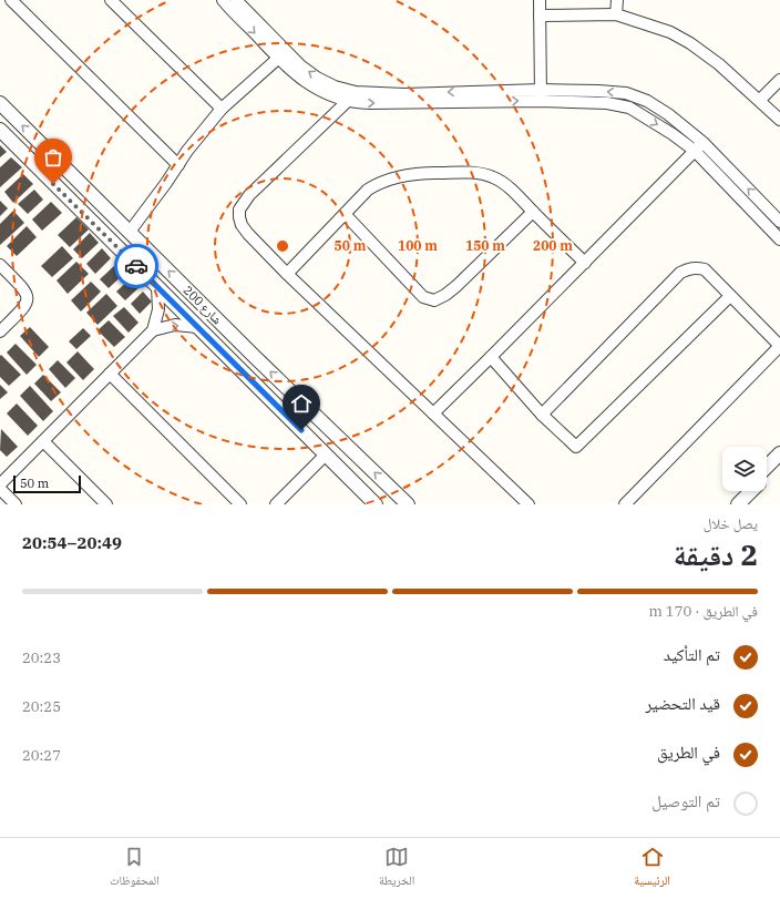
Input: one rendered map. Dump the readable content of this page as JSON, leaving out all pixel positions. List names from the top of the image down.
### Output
{
  "streets": {
    "street": ["شارع 200"]
  },
  "scale_bar": "50 m",
  "page": {
    "scale": "50 m",
    "heading": ["2 دقيقة", "يصل خلال", "20:49–20:54"],
    "bar": "في الطريق · 170 m",
    "list": [
      ["تم التأكيد", "20:23"],
      ["قيد التحضير", "20:25"],
      ["في الطريق", "20:27"],
      "تم التوصيل"
    ],
    "tabs": ["الرئيسية", "الخريطة", "المحفوظات"]
  },
  "rings": [
    "50 m",
    "100 m",
    "150 m",
    "200 m"
  ]
}
